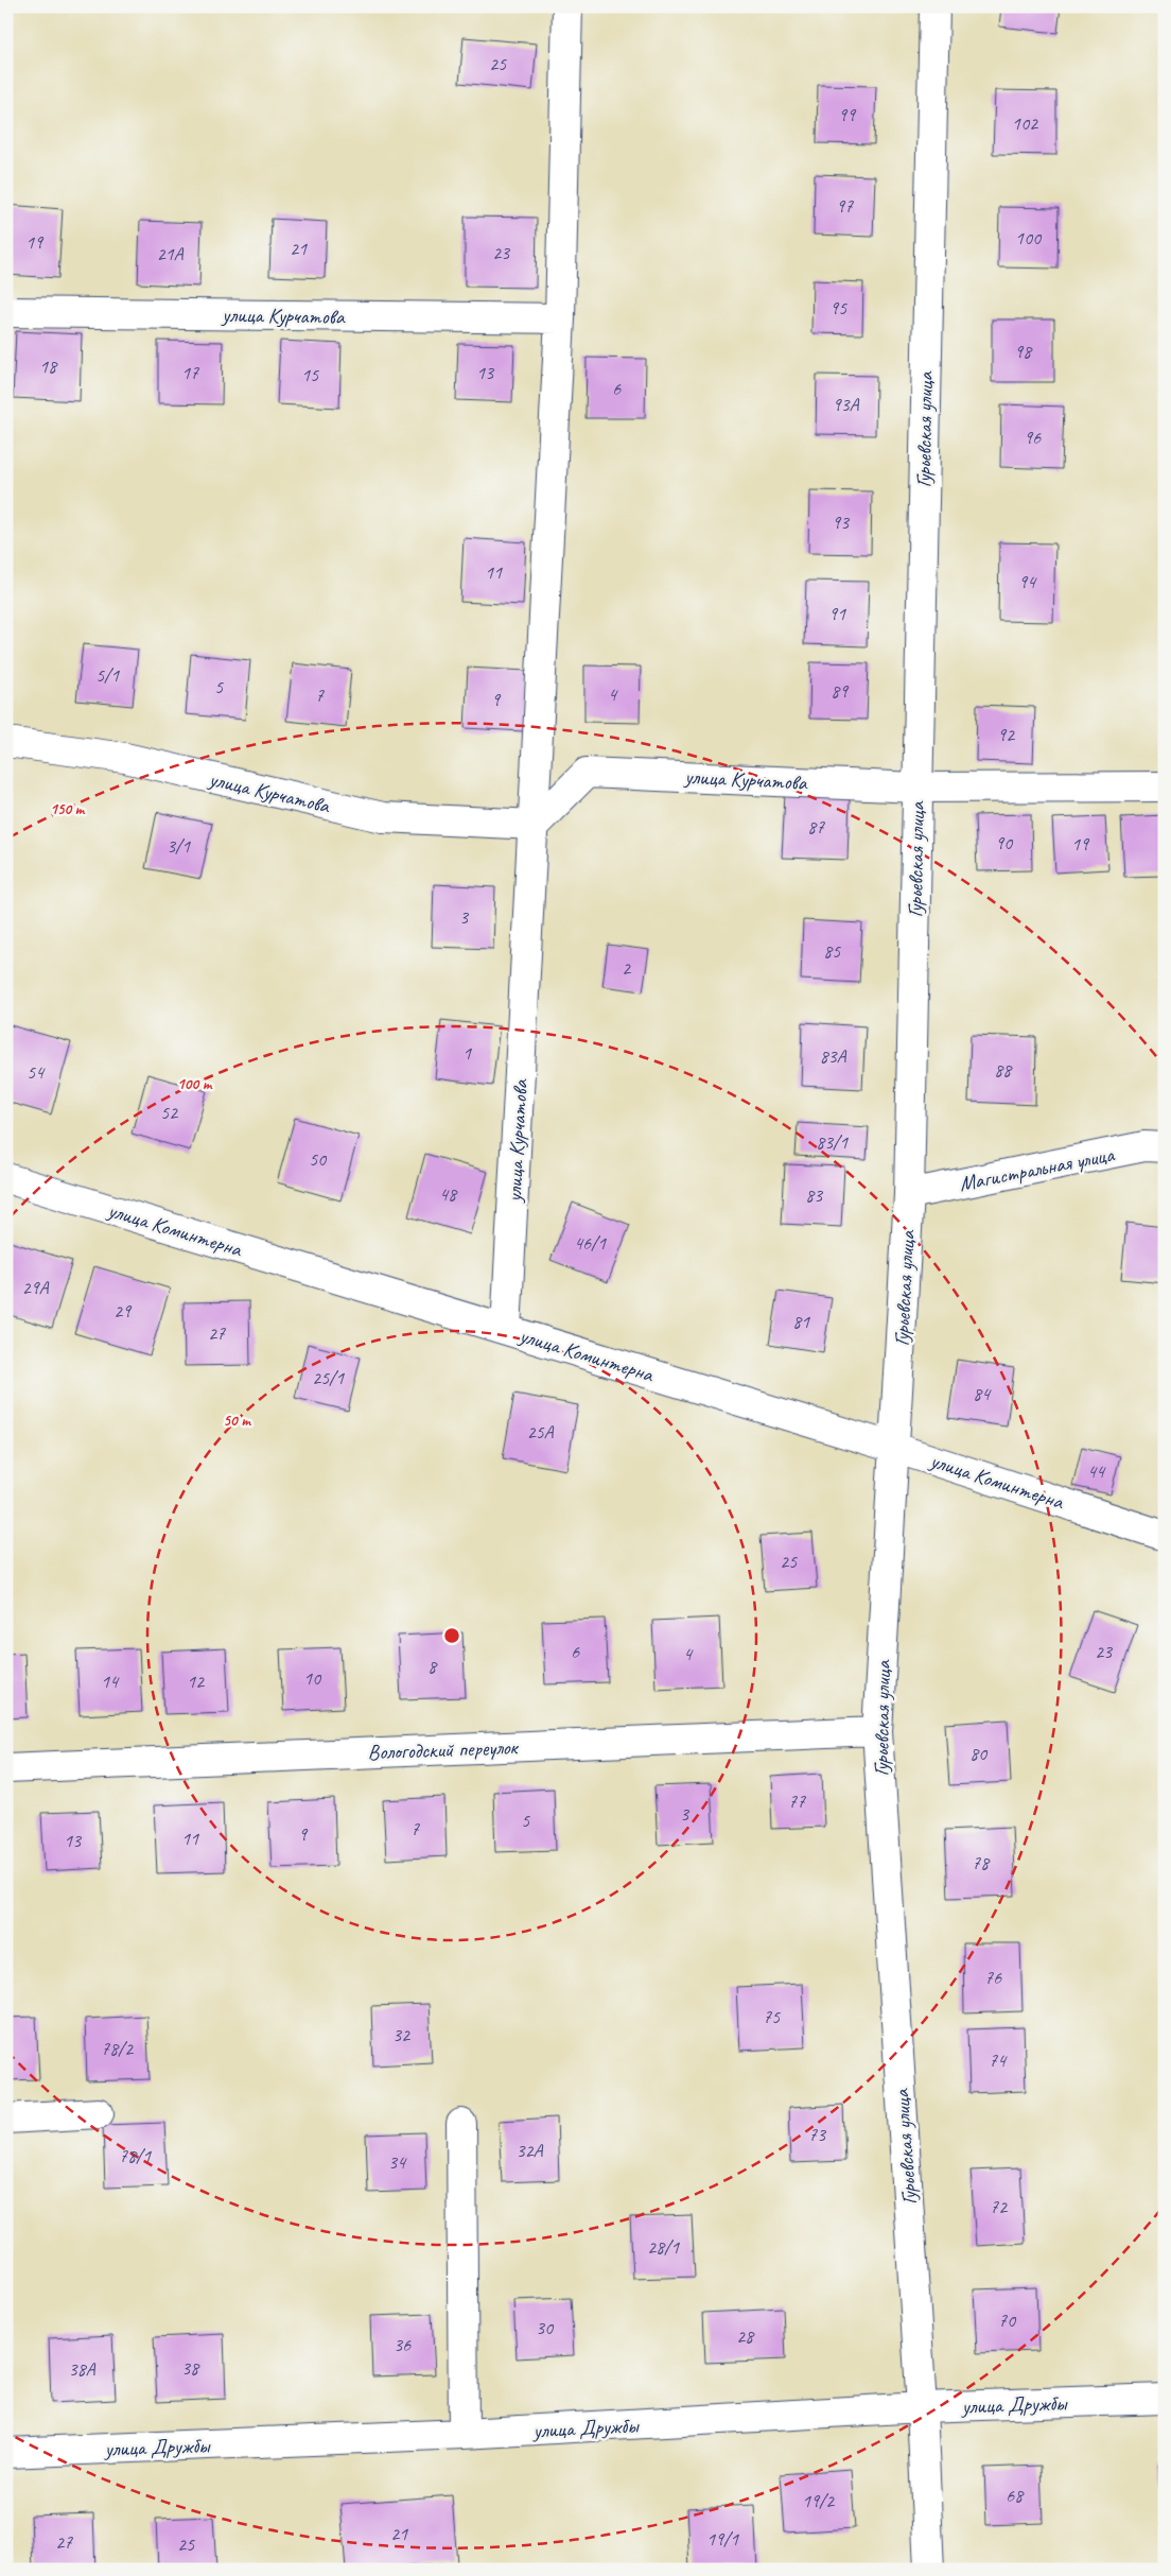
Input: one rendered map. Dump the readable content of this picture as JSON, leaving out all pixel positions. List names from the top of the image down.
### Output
{
  "streets": {
    "street": [
      "улица Курчатова",
      "Гурьевская улица",
      "Магистральная улица",
      "улица Коминтерна",
      "Вологодский переулок",
      "улица Дружбы"
    ]
  },
  "crossings": [
    ["улица Курчатова", "Гурьевская улица"],
    ["улица Курчатова", "улица Коминтерна"],
    ["Гурьевская улица", "Магистральная улица"],
    ["Гурьевская улица", "улица Коминтерна"],
    ["Гурьевская улица", "Вологодский переулок"],
    ["Гурьевская улица", "улица Дружбы"]
  ],
  "house_numbers": [
    "25",
    "99",
    "102",
    "97",
    "100",
    "19",
    "21",
    "23",
    "21А",
    "95",
    "98",
    "18",
    "17",
    "13",
    "15",
    "6",
    "93А",
    "96",
    "93",
    "11",
    "94",
    "91",
    "5/1",
    "5",
    "89",
    "4",
    "7",
    "9",
    "92",
    "87",
    "90",
    "19",
    "3/1",
    "3",
    "85",
    "2",
    "1",
    "83А",
    "88",
    "54",
    "52",
    "83/1",
    "50",
    "48",
    "83",
    "46/1",
    "29А",
    "29",
    "81",
    "27",
    "25/1",
    "84",
    "25А",
    "44",
    "25",
    "6",
    "23",
    "4",
    "8",
    "10",
    "14",
    "12",
    "80",
    "77",
    "3",
    "5",
    "7",
    "9",
    "11",
    "13",
    "78",
    "76",
    "75",
    "32",
    "78/2",
    "74",
    "73",
    "32А",
    "78/1",
    "34",
    "72",
    "28/1",
    "70",
    "30",
    "28",
    "36",
    "38",
    "38А",
    "68",
    "19/2",
    "21",
    "19/1",
    "27",
    "25"
  ],
  "rings": ["150 m", "100 m", "50 m"]
}
